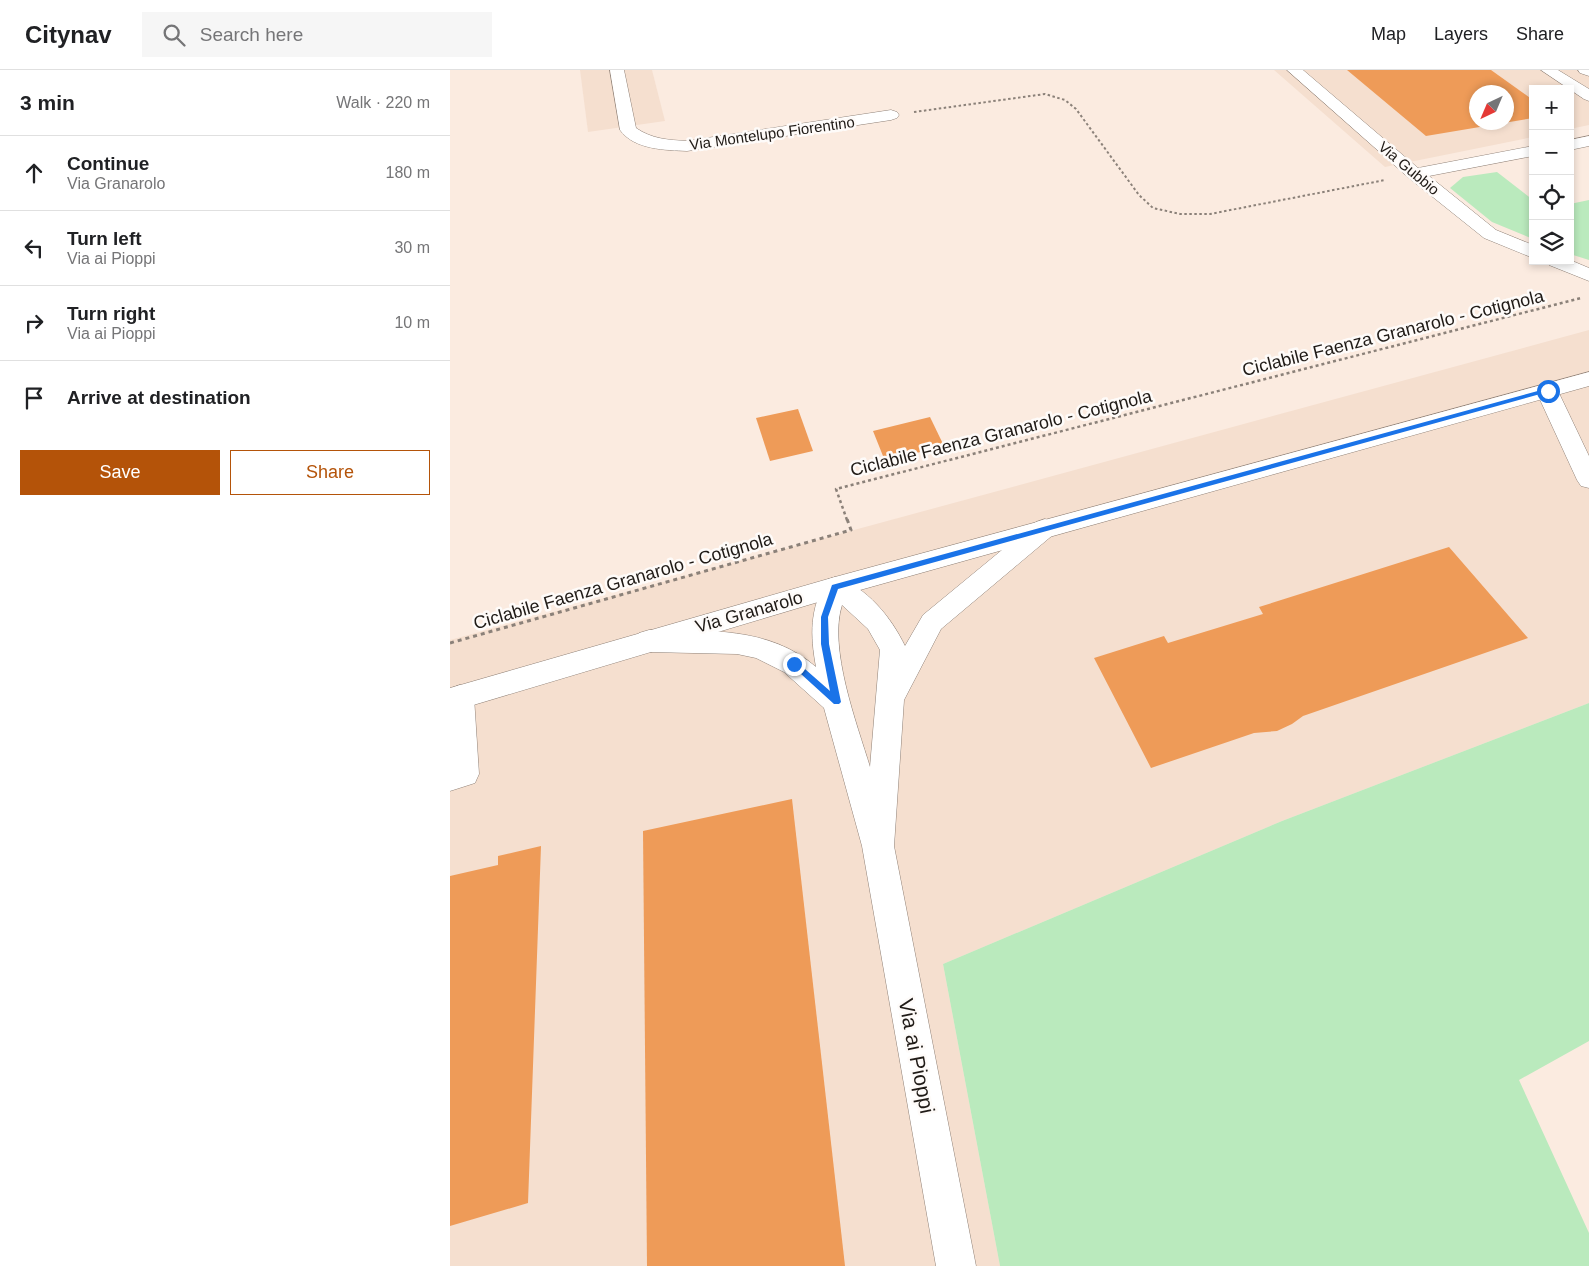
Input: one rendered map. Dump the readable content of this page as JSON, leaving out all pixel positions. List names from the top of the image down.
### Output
{
  "streets": {
    "street": [
      "Via Montelupo Fiorentino",
      "Via Gubbio",
      "Via Granarolo",
      "Via ai Pioppi"
    ],
    "path": ["Ciclabile Faenza Granarolo - Cotignola"]
  },
  "crossings": [
    ["Via Granarolo", "Via ai Pioppi"]
  ],
  "north": "bottom left",
  "page": {
    "header": "Citynav",
    "search": "Search here",
    "nav": ["Map", "Layers", "Share"],
    "heading": ["3 min", "Walk · 220 m"],
    "map_buttons": ["+", "−"],
    "list": [
      ["Continue", "Via Granarolo", "180 m"],
      ["Turn left", "Via ai Pioppi", "30 m"],
      ["Turn right", "Via ai Pioppi", "10 m"],
      "Arrive at destination"
    ],
    "buttons": ["Save", "Share"]
  }
}
